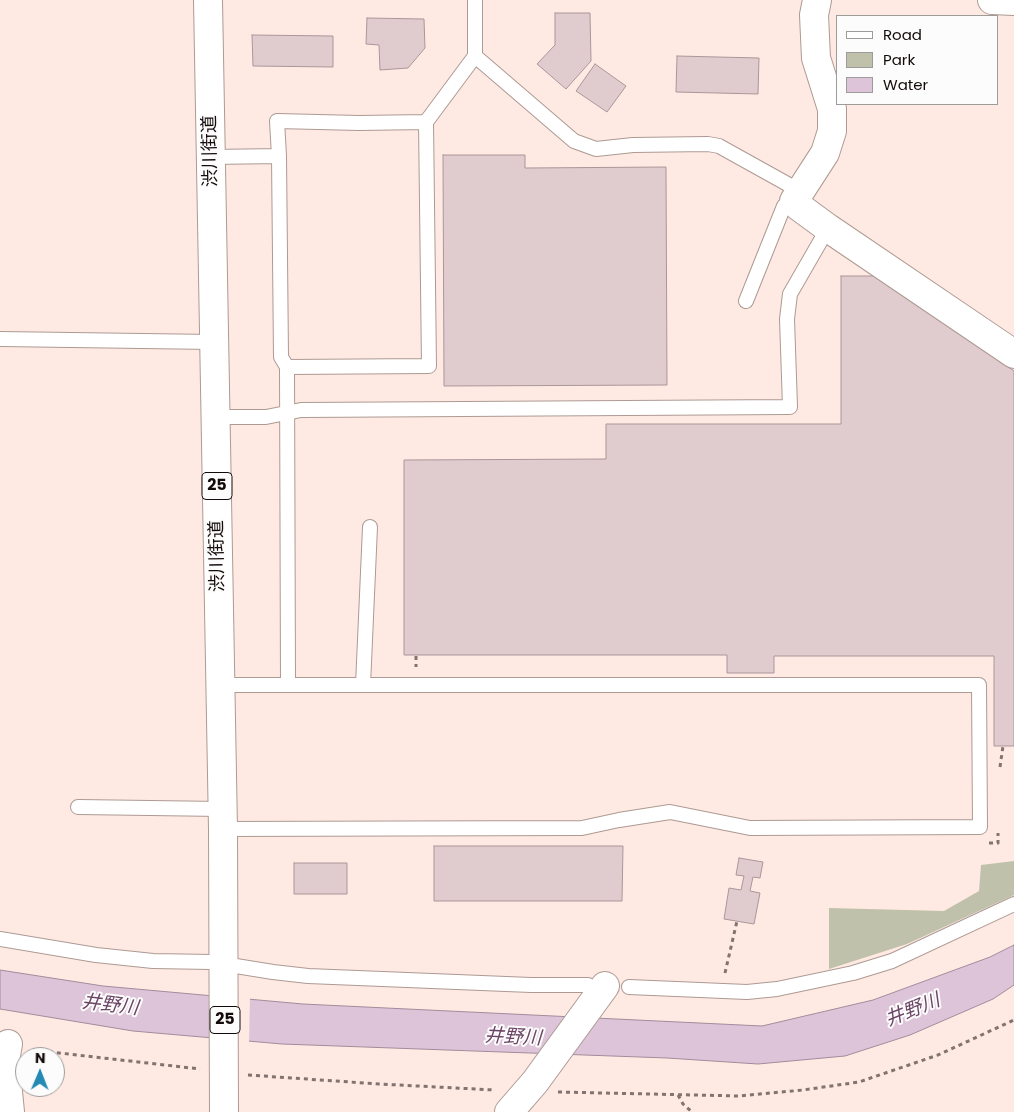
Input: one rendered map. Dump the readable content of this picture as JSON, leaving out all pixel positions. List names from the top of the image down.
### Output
{
  "streets": {
    "main road": ["渋川街道", "25"]
  },
  "water": ["井野川"],
  "legend": ["Road", "Park", "Water"],
  "north": "top"
}
